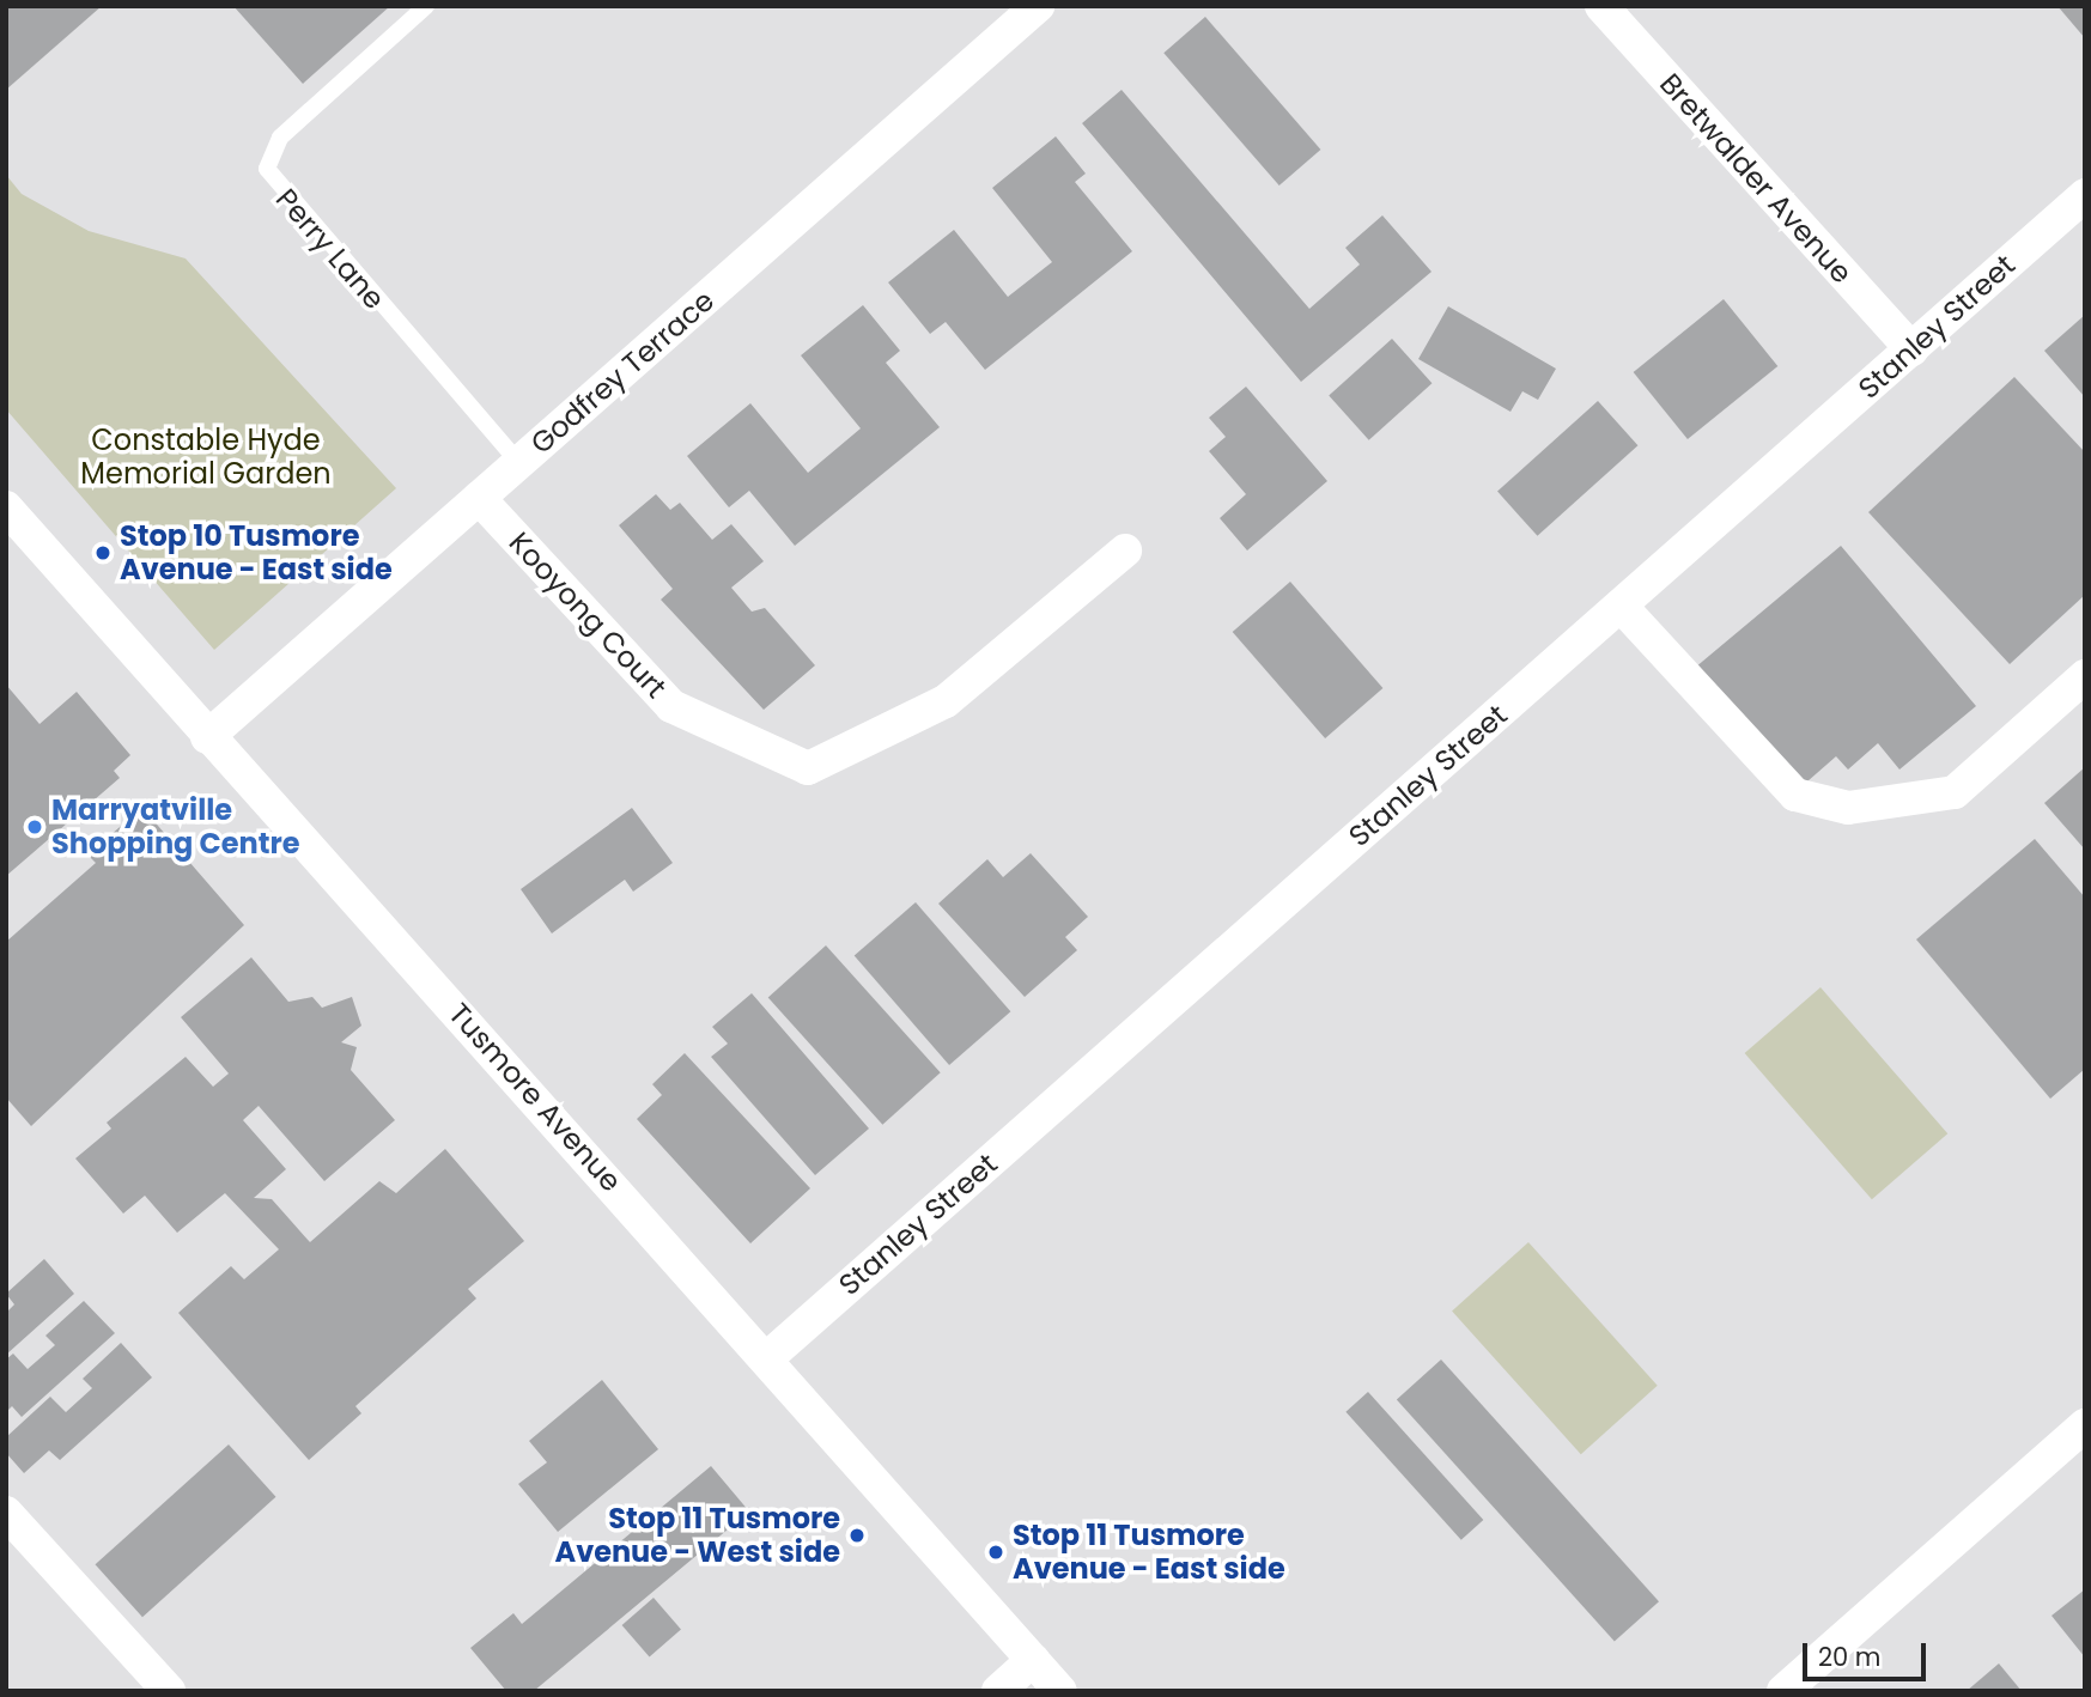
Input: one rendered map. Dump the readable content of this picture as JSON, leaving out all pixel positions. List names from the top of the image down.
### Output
{
  "streets": {
    "street": [
      "Bretwalder Avenue",
      "Stanley Street",
      "Godfrey Terrace",
      "Kooyong Court",
      "Tusmore Avenue"
    ],
    "lane": ["Perry Lane"]
  },
  "crossings": [
    ["Bretwalder Avenue", "Stanley Street"],
    ["Perry Lane", "Godfrey Terrace"],
    ["Stanley Street", "Tusmore Avenue"],
    ["Godfrey Terrace", "Kooyong Court"],
    ["Godfrey Terrace", "Tusmore Avenue"]
  ],
  "parks": ["Constable Hyde Memorial Garden"],
  "places": [
    "Stop 10 Tusmore Avenue - East side",
    "Marryatville Shopping Centre",
    "Stop 11 Tusmore Avenue - West side",
    "Stop 11 Tusmore Avenue - East side"
  ],
  "scale_bar": "20 m"
}
